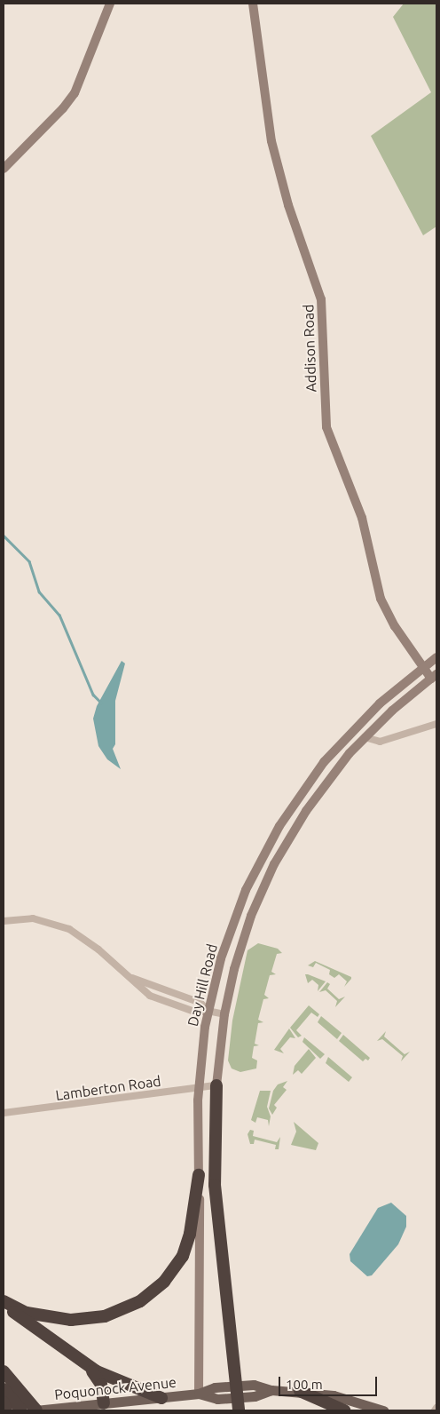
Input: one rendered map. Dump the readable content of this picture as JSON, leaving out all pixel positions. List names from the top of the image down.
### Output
{
  "streets": {
    "main road": ["Addison Road", "Day Hill Road", "Poquonock Avenue"],
    "street": ["Lamberton Road"]
  },
  "crossings": [
    ["Addison Road", "Day Hill Road"],
    ["Day Hill Road", "Lamberton Road"],
    ["Day Hill Road", "Poquonock Avenue"]
  ],
  "scale_bar": "100 m"
}
